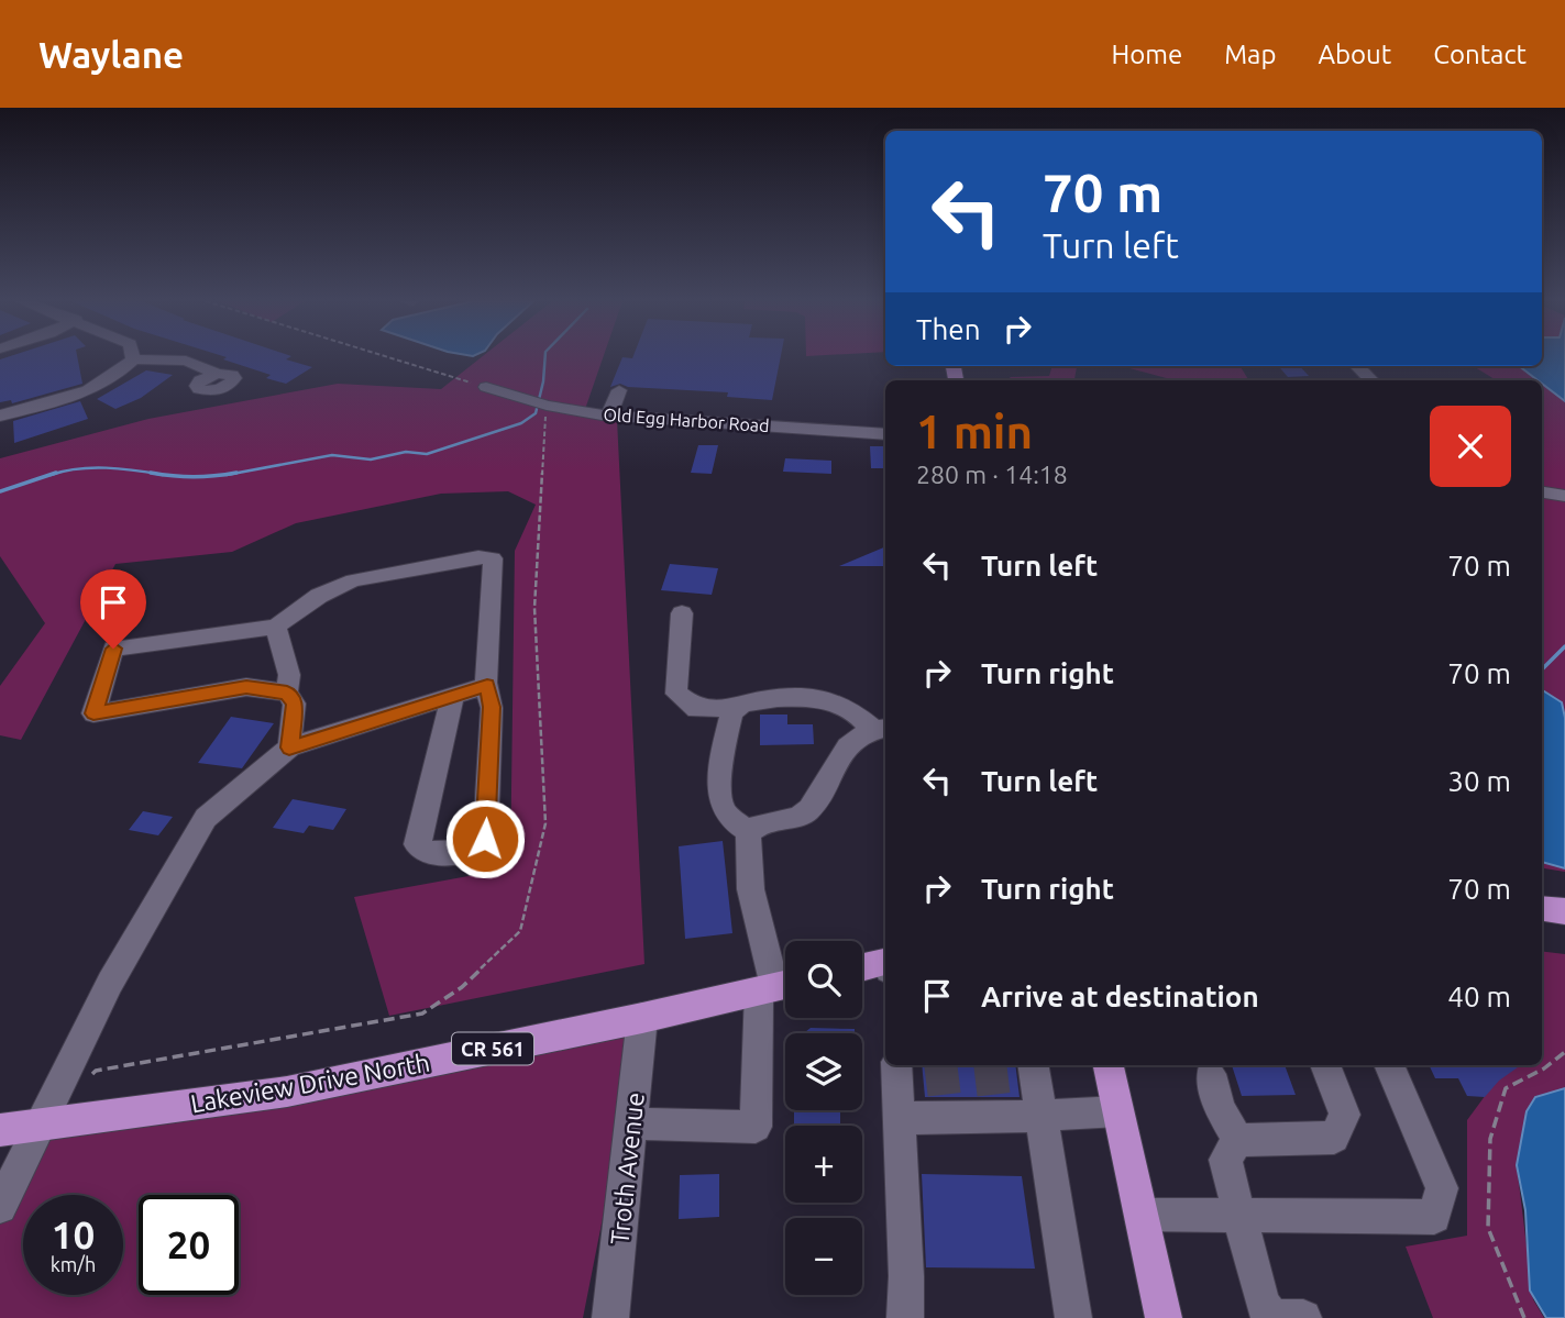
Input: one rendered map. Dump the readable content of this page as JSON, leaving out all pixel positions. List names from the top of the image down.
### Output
{
  "streets": {
    "main road": ["CR 561", "Lakeview Drive North"],
    "street": ["Old Egg Harbor Road", "Troth Avenue"]
  },
  "crossings": [
    ["Lakeview Drive North", "Troth Avenue"]
  ],
  "page": {
    "header": "Waylane",
    "nav": [
      "Home",
      "Map",
      "About",
      "Contact"
    ],
    "turn": ["70 m", "Turn left"],
    "then": "Then",
    "heading": ["1 min", "280 m · 14:18"],
    "list": [
      {
        "name": "Turn left",
        "value": "70 m"
      },
      {
        "name": "Turn right",
        "value": "70 m"
      },
      {
        "name": "Turn left",
        "value": "30 m"
      },
      {
        "name": "Turn right",
        "value": "70 m"
      },
      {
        "name": "Arrive at destination",
        "value": "40 m"
      }
    ],
    "map_buttons": ["+", "−"],
    "speed": "10 km/h",
    "limit": "20"
  }
}
